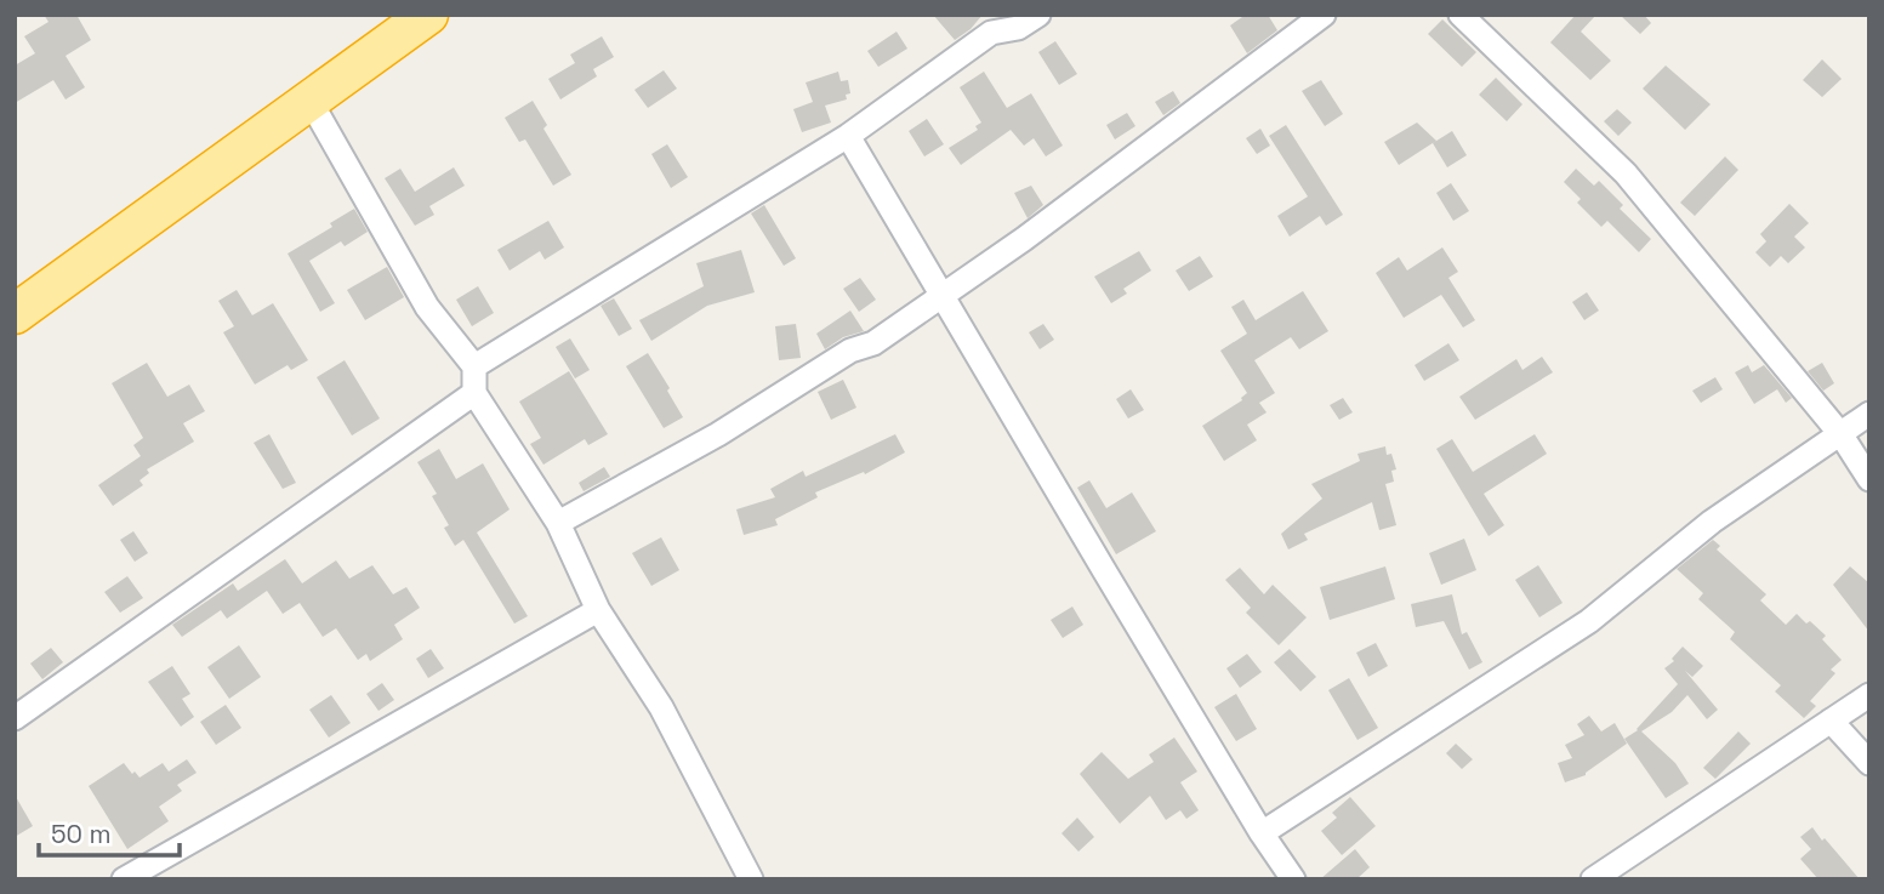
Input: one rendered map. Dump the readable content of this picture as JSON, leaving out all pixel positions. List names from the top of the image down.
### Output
{
  "scale_bar": "50 m"
}
